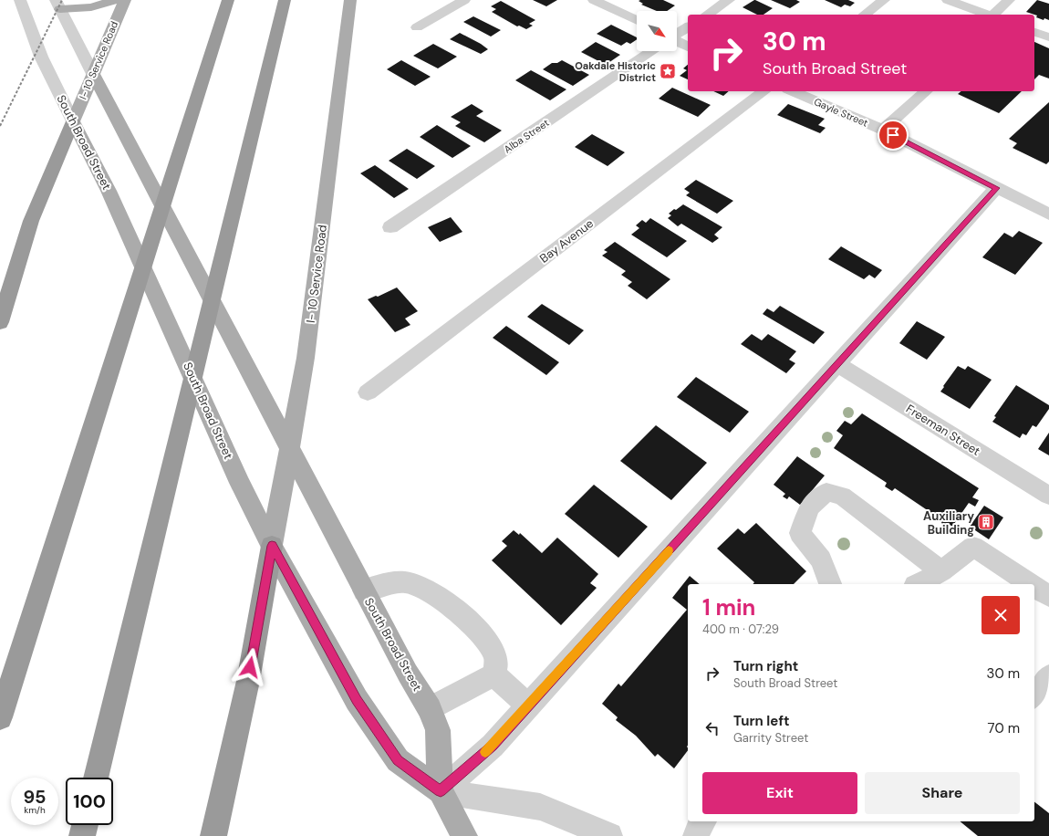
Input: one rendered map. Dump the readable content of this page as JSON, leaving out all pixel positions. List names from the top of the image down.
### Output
{
  "streets": {
    "main road": ["I- 10 Service Road", "South Broad Street"],
    "street": [
      "Gayle Street",
      "Alba Street",
      "Bay Avenue",
      "Freeman Street"
    ]
  },
  "crossings": [
    ["I- 10 Service Road", "South Broad Street"]
  ],
  "places": {
    "place": ["Oakdale Historic District"],
    "building": ["Auxiliary Building"]
  },
  "north": "bottom right",
  "page": {
    "turn": ["30 m", "South Broad Street"],
    "heading": ["1 min", "400 m · 07:29"],
    "list": [
      {
        "name": "Turn right",
        "note": "South Broad Street",
        "value": "30 m"
      },
      {
        "name": "Turn left",
        "note": "Garrity Street",
        "value": "70 m"
      }
    ],
    "buttons": ["Exit", "Share"],
    "speed": "95 km/h",
    "limit": "100"
  }
}
